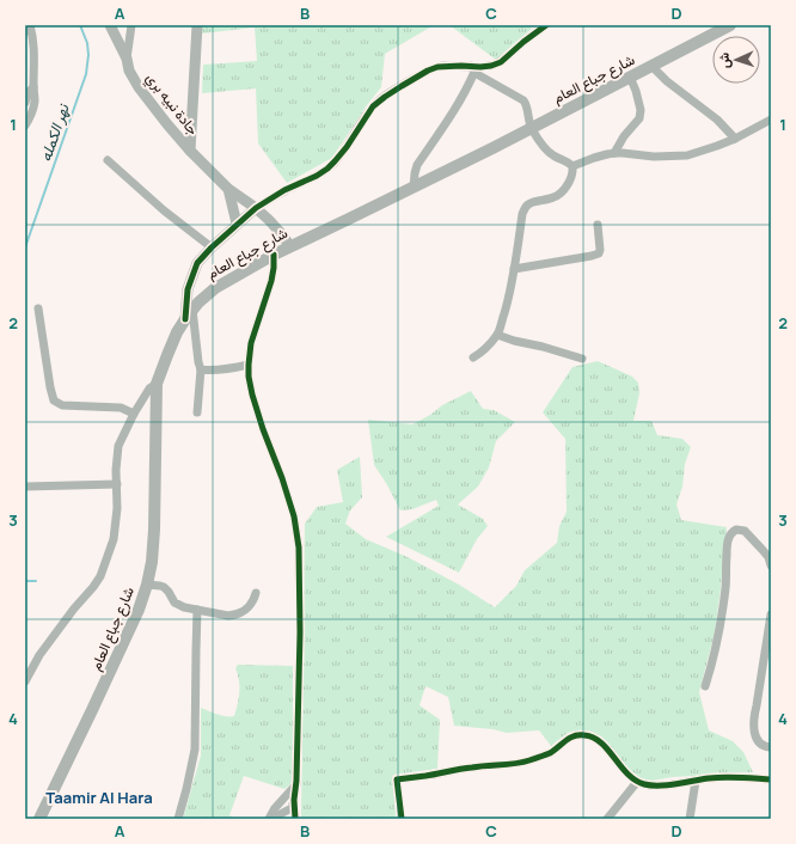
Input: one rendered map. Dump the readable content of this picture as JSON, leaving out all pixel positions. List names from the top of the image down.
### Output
{
  "streets": {
    "main road": ["شارع جباع العام"],
    "street": ["جادة نبيه بري"]
  },
  "crossings": [
    ["شارع جباع العام", "جادة نبيه بري"]
  ],
  "districts": ["Taamir Al Hara"],
  "water": ["نهر الكمله"],
  "north": "left",
  "grid": {
    "columns": [
      "A",
      "B",
      "C",
      "D"
    ],
    "rows": [
      "1",
      "2",
      "3",
      "4"
    ]
  }
}
